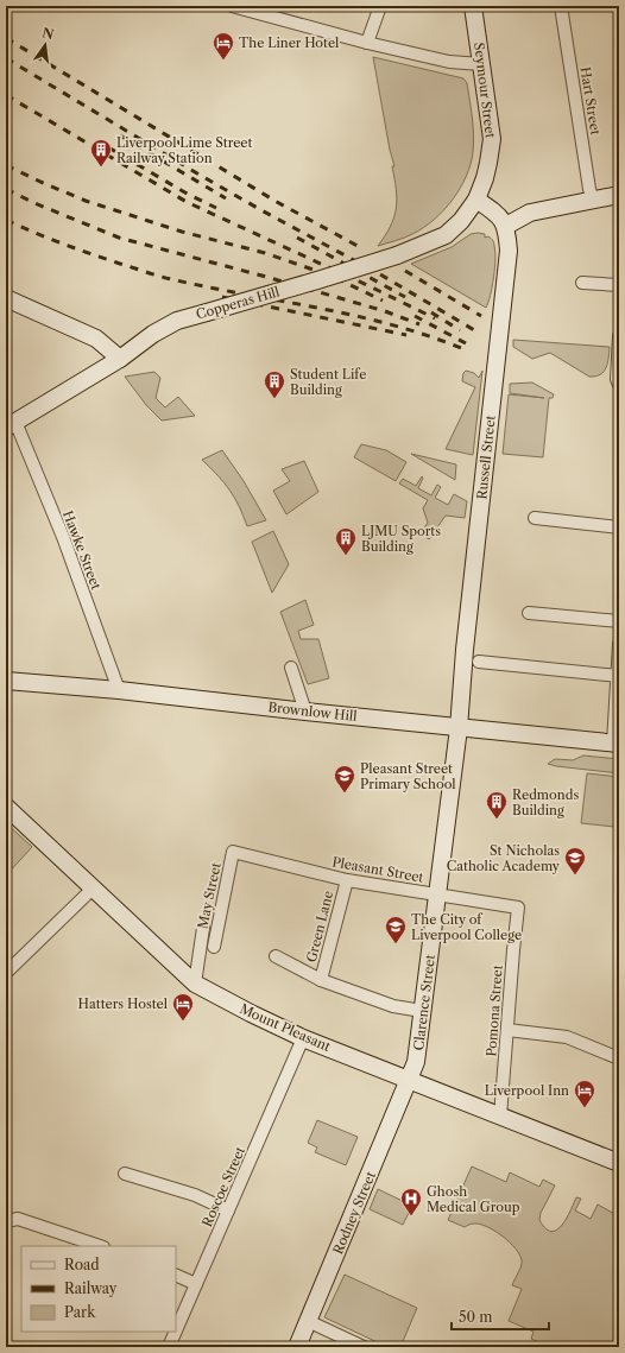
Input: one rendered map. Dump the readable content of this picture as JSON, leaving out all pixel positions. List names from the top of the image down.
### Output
{
  "streets": {
    "street": [
      "Seymour Street",
      "Hart Street",
      "Copperas Hill",
      "Russell Street",
      "Hawke Street",
      "Brownlow Hill",
      "Pleasant Street",
      "May Street",
      "Green Lane",
      "Clarence Street",
      "Pomona Street",
      "Mount Pleasant",
      "Roscoe Street",
      "Rodney Street"
    ]
  },
  "crossings": [
    ["Seymour Street", "Copperas Hill"],
    ["Copperas Hill", "Hawke Street"],
    ["Russell Street", "Brownlow Hill"],
    ["Russell Street", "Clarence Street"],
    ["Hawke Street", "Brownlow Hill"],
    ["Brownlow Hill", "Clarence Street"],
    ["Pleasant Street", "May Street"],
    ["Pleasant Street", "Green Lane"],
    ["Pleasant Street", "Clarence Street"],
    ["Pleasant Street", "Pomona Street"],
    ["Green Lane", "Clarence Street"],
    ["Clarence Street", "Mount Pleasant"],
    ["Clarence Street", "Rodney Street"],
    ["Pomona Street", "Mount Pleasant"],
    ["Mount Pleasant", "Roscoe Street"],
    ["Mount Pleasant", "Rodney Street"]
  ],
  "places": {
    "hotel": ["The Liner Hotel", "Hatters Hostel", "Liverpool Inn"],
    "building": [
      "Liverpool Lime Street Railway Station",
      "Student Life Building",
      "LJMU Sports Building",
      "Redmonds Building"
    ],
    "school or university": ["Pleasant Street Primary School", "St Nicholas Catholic Academy", "The City of Liverpool College"],
    "hospital": ["Ghosh Medical Group"]
  },
  "legend": ["Road", "Railway", "Park"],
  "scale_bar": "50 m",
  "north": "top"
}
